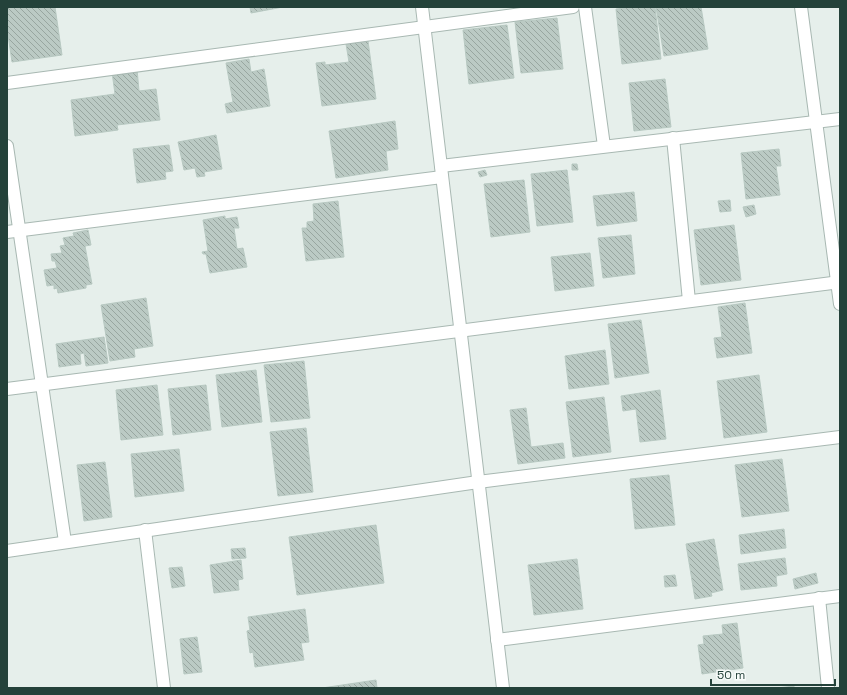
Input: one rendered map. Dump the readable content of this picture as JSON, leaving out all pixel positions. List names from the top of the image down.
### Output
{
  "scale_bar": "50 m"
}
